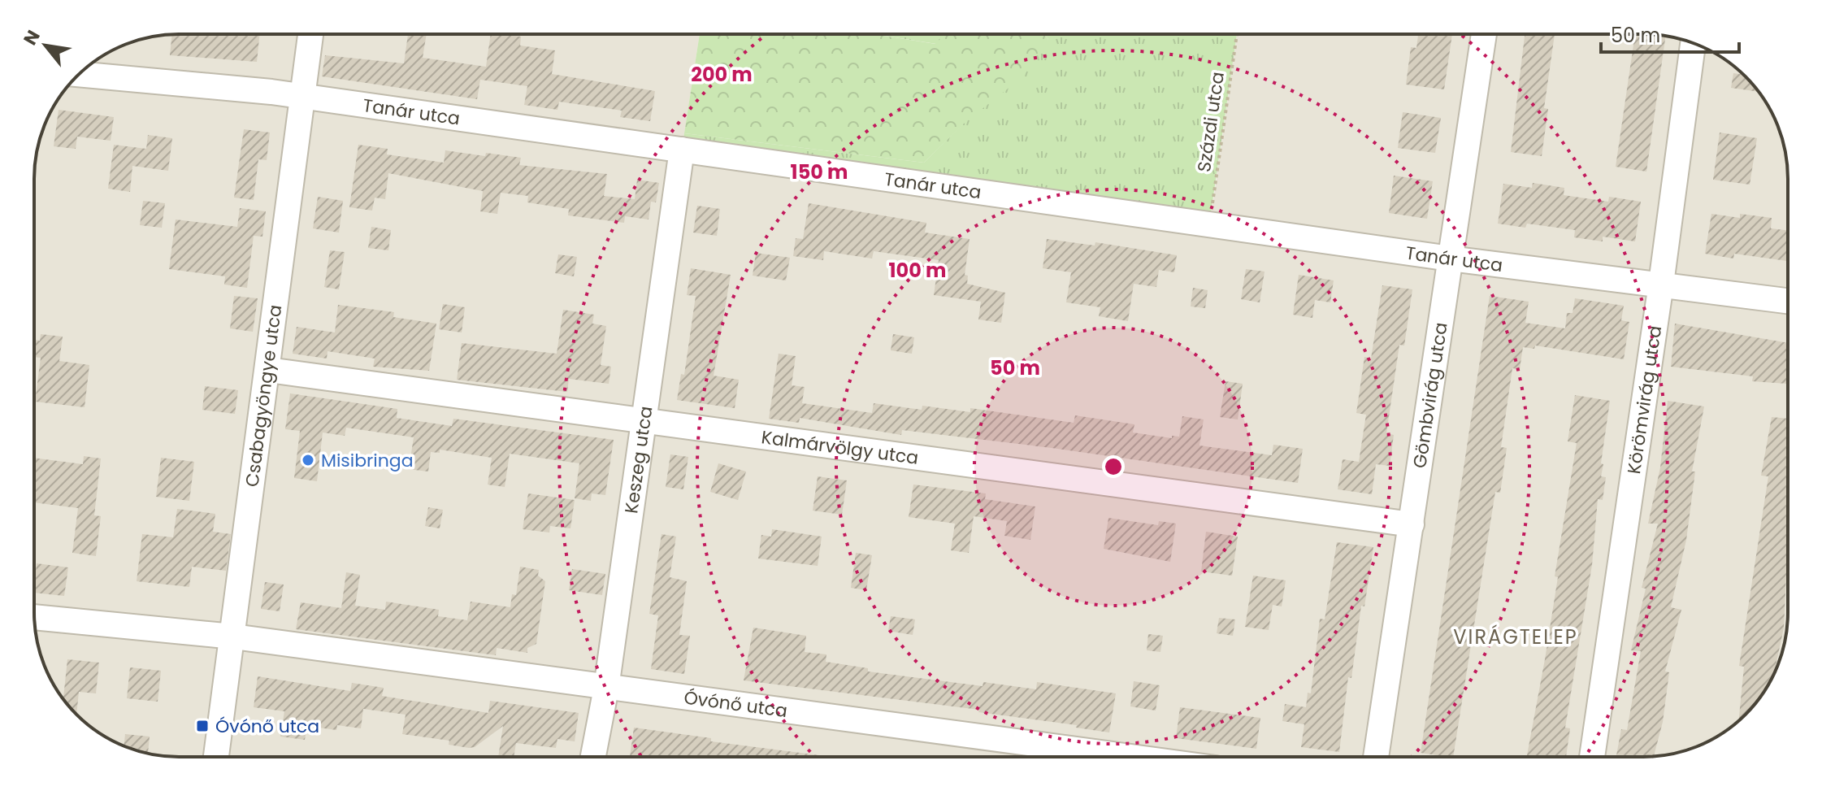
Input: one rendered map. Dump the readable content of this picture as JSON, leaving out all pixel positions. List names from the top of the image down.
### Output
{
  "streets": {
    "street": [
      "Tanár utca",
      "Gömbvirág utca",
      "Csabagyöngye utca",
      "Körömvirág utca",
      "Kalmárvölgy utca",
      "Keszeg utca",
      "Óvónő utca"
    ],
    "path": ["Százdi utca"]
  },
  "crossings": [
    ["Tanár utca", "Százdi utca"],
    ["Tanár utca", "Gömbvirág utca"],
    ["Tanár utca", "Csabagyöngye utca"],
    ["Tanár utca", "Körömvirág utca"],
    ["Tanár utca", "Keszeg utca"],
    ["Gömbvirág utca", "Kalmárvölgy utca"],
    ["Csabagyöngye utca", "Kalmárvölgy utca"],
    ["Csabagyöngye utca", "Óvónő utca"],
    ["Kalmárvölgy utca", "Keszeg utca"],
    ["Keszeg utca", "Óvónő utca"]
  ],
  "districts": ["VIRÁGTELEP"],
  "places": {
    "other": ["Misibringa"],
    "transit": ["Óvónő utca"]
  },
  "scale_bar": "50 m",
  "north": "top left",
  "rings": [
    "200 m",
    "150 m",
    "100 m",
    "50 m"
  ]
}
